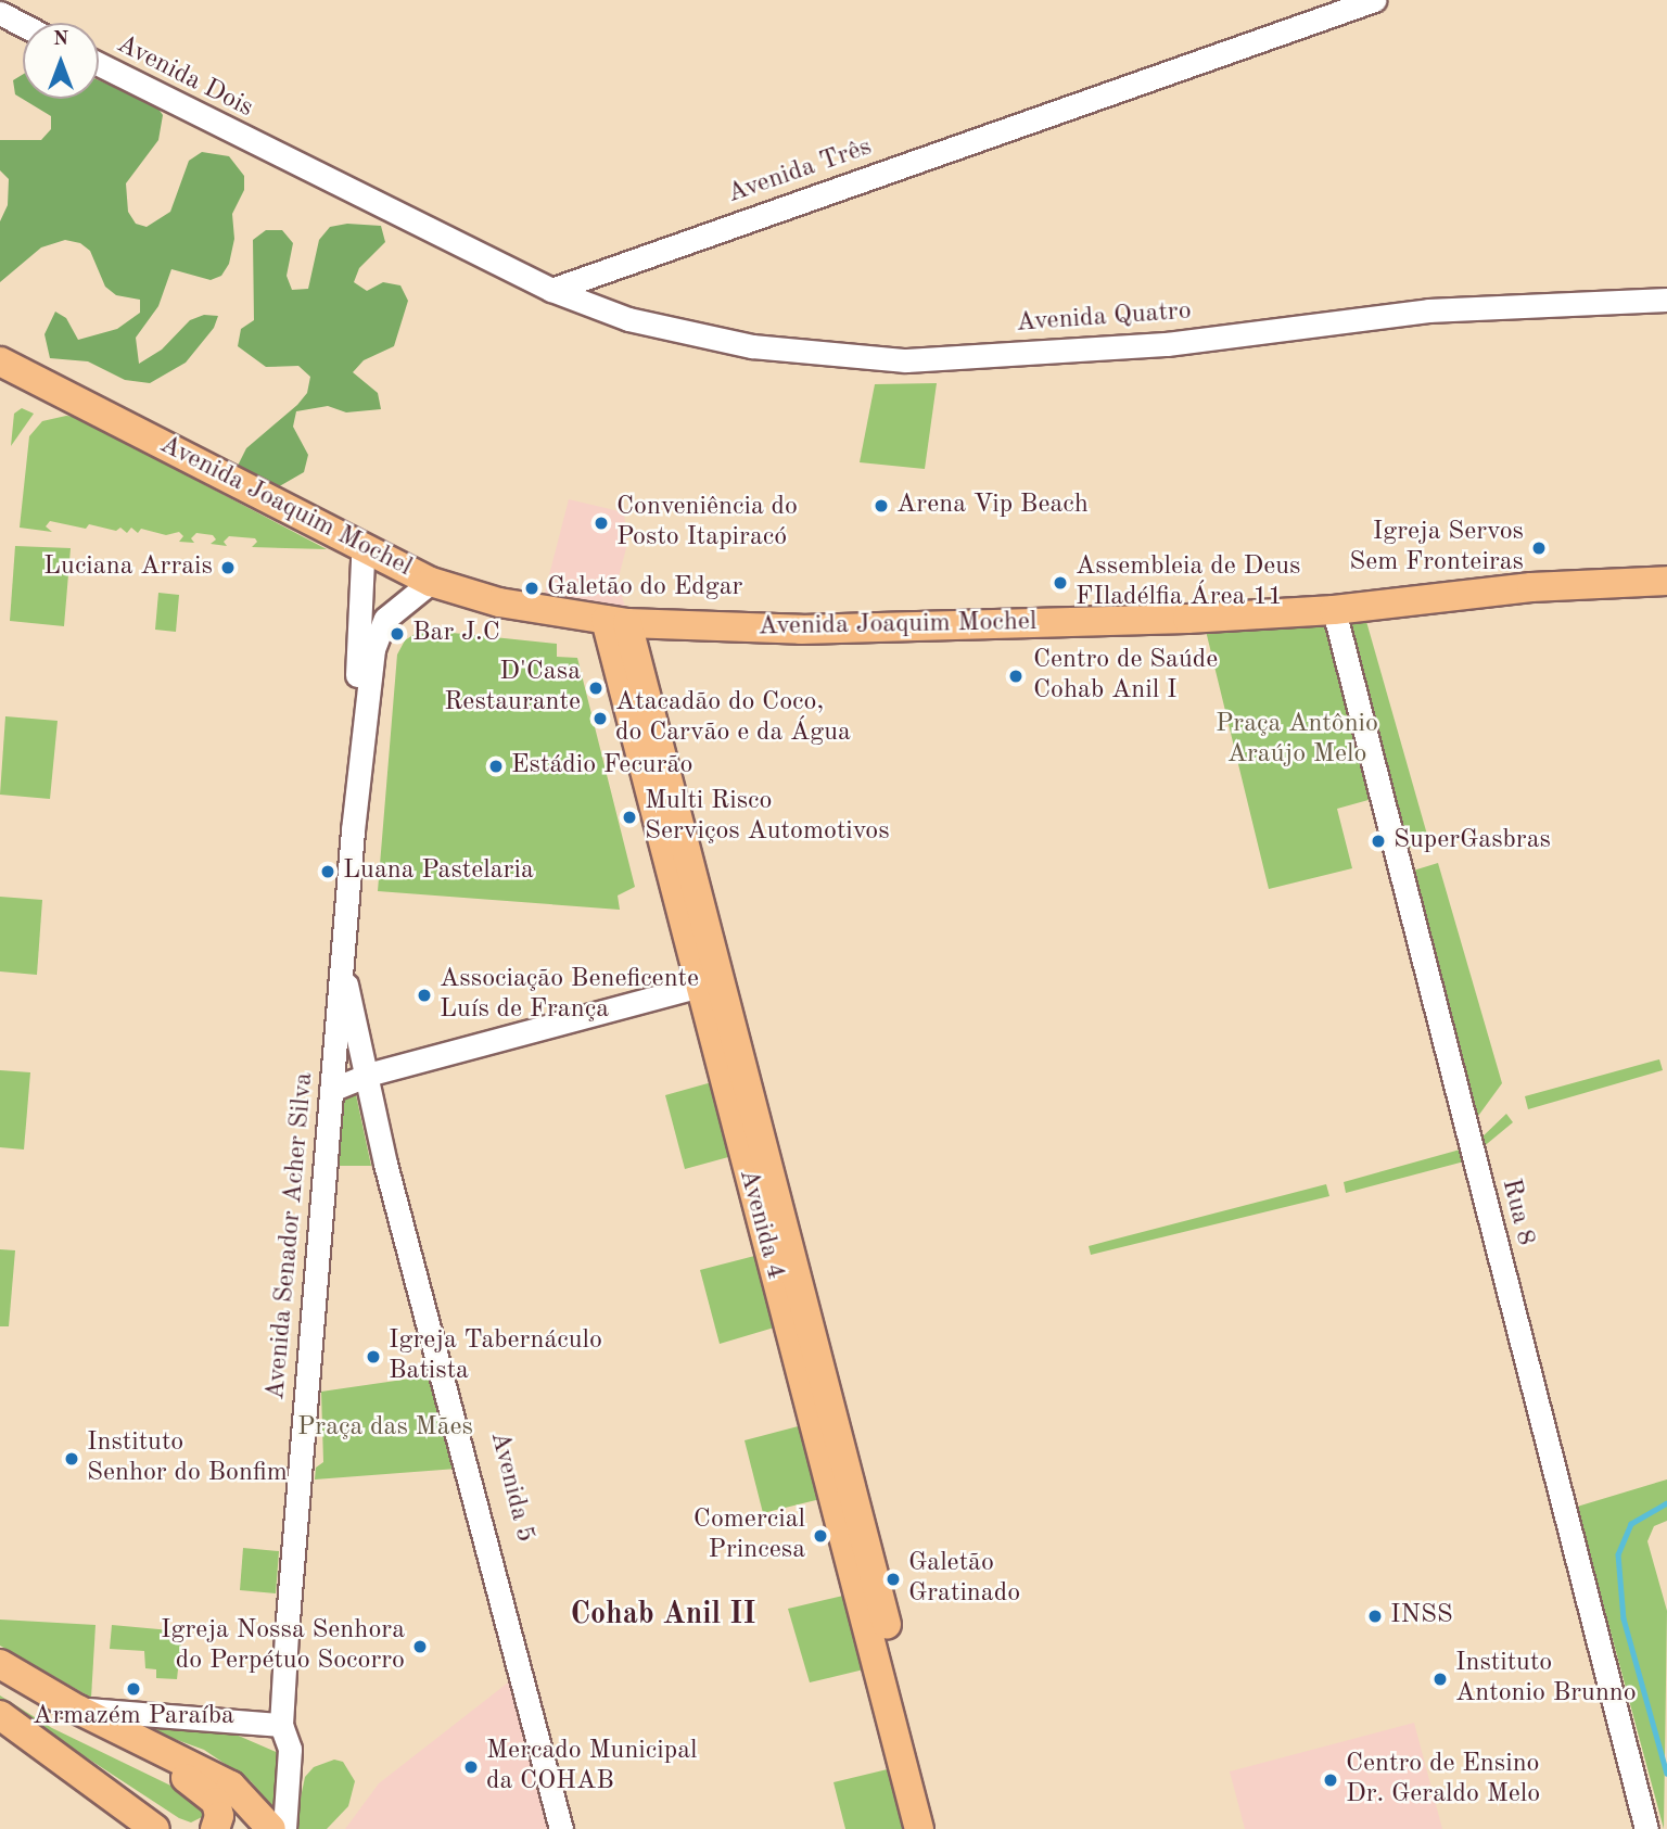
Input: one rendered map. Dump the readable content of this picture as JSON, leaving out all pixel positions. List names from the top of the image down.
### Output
{
  "streets": {
    "main road": ["Avenida Joaquim Mochel", "Avenida 4"],
    "street": [
      "Avenida Dois",
      "Avenida Três",
      "Avenida Quatro",
      "Rua 8",
      "Avenida Senador Acher Silva",
      "Avenida 5"
    ]
  },
  "crossings": [
    ["Avenida Dois", "Avenida Três"],
    ["Avenida Dois", "Avenida Quatro"],
    ["Avenida Três", "Avenida Quatro"],
    ["Avenida Joaquim Mochel", "Rua 8"],
    ["Avenida Joaquim Mochel", "Avenida 4"],
    ["Avenida Joaquim Mochel", "Avenida Senador Acher Silva"],
    ["Avenida Senador Acher Silva", "Avenida 5"]
  ],
  "districts": ["Cohab Anil II"],
  "parks": ["Praça Antônio Araújo Melo", "Praça das Mães"],
  "places": [
    "Arena Vip Beach",
    "Conveniência do Posto Itapiracó",
    "Igreja Servos Sem Fronteiras",
    "Luciana Arrais",
    "Assembleia de Deus FIladélfia Área 11",
    "Galetão do Edgar",
    "Bar J.C",
    "Centro de Saúde Cohab Anil I",
    "D'Casa Restaurante",
    "Atacadão do Coco, do Carvão e da Água",
    "Estádio Fecurão",
    "Multi Risco Serviços Automotivos",
    "SuperGasbras",
    "Luana Pastelaria",
    "Associação Beneficente Luís de França",
    "Igreja Tabernáculo Batista",
    "Instituto Senhor do Bonfim",
    "Comercial Princesa",
    "Galetão Gratinado",
    "INSS",
    "Igreja Nossa Senhora do Perpétuo Socorro",
    "Instituto Antonio Brunno",
    "Armazém Paraíba",
    "Mercado Municipal da COHAB",
    "Centro de Ensino Dr. Geraldo Melo"
  ],
  "north": "top"
}
